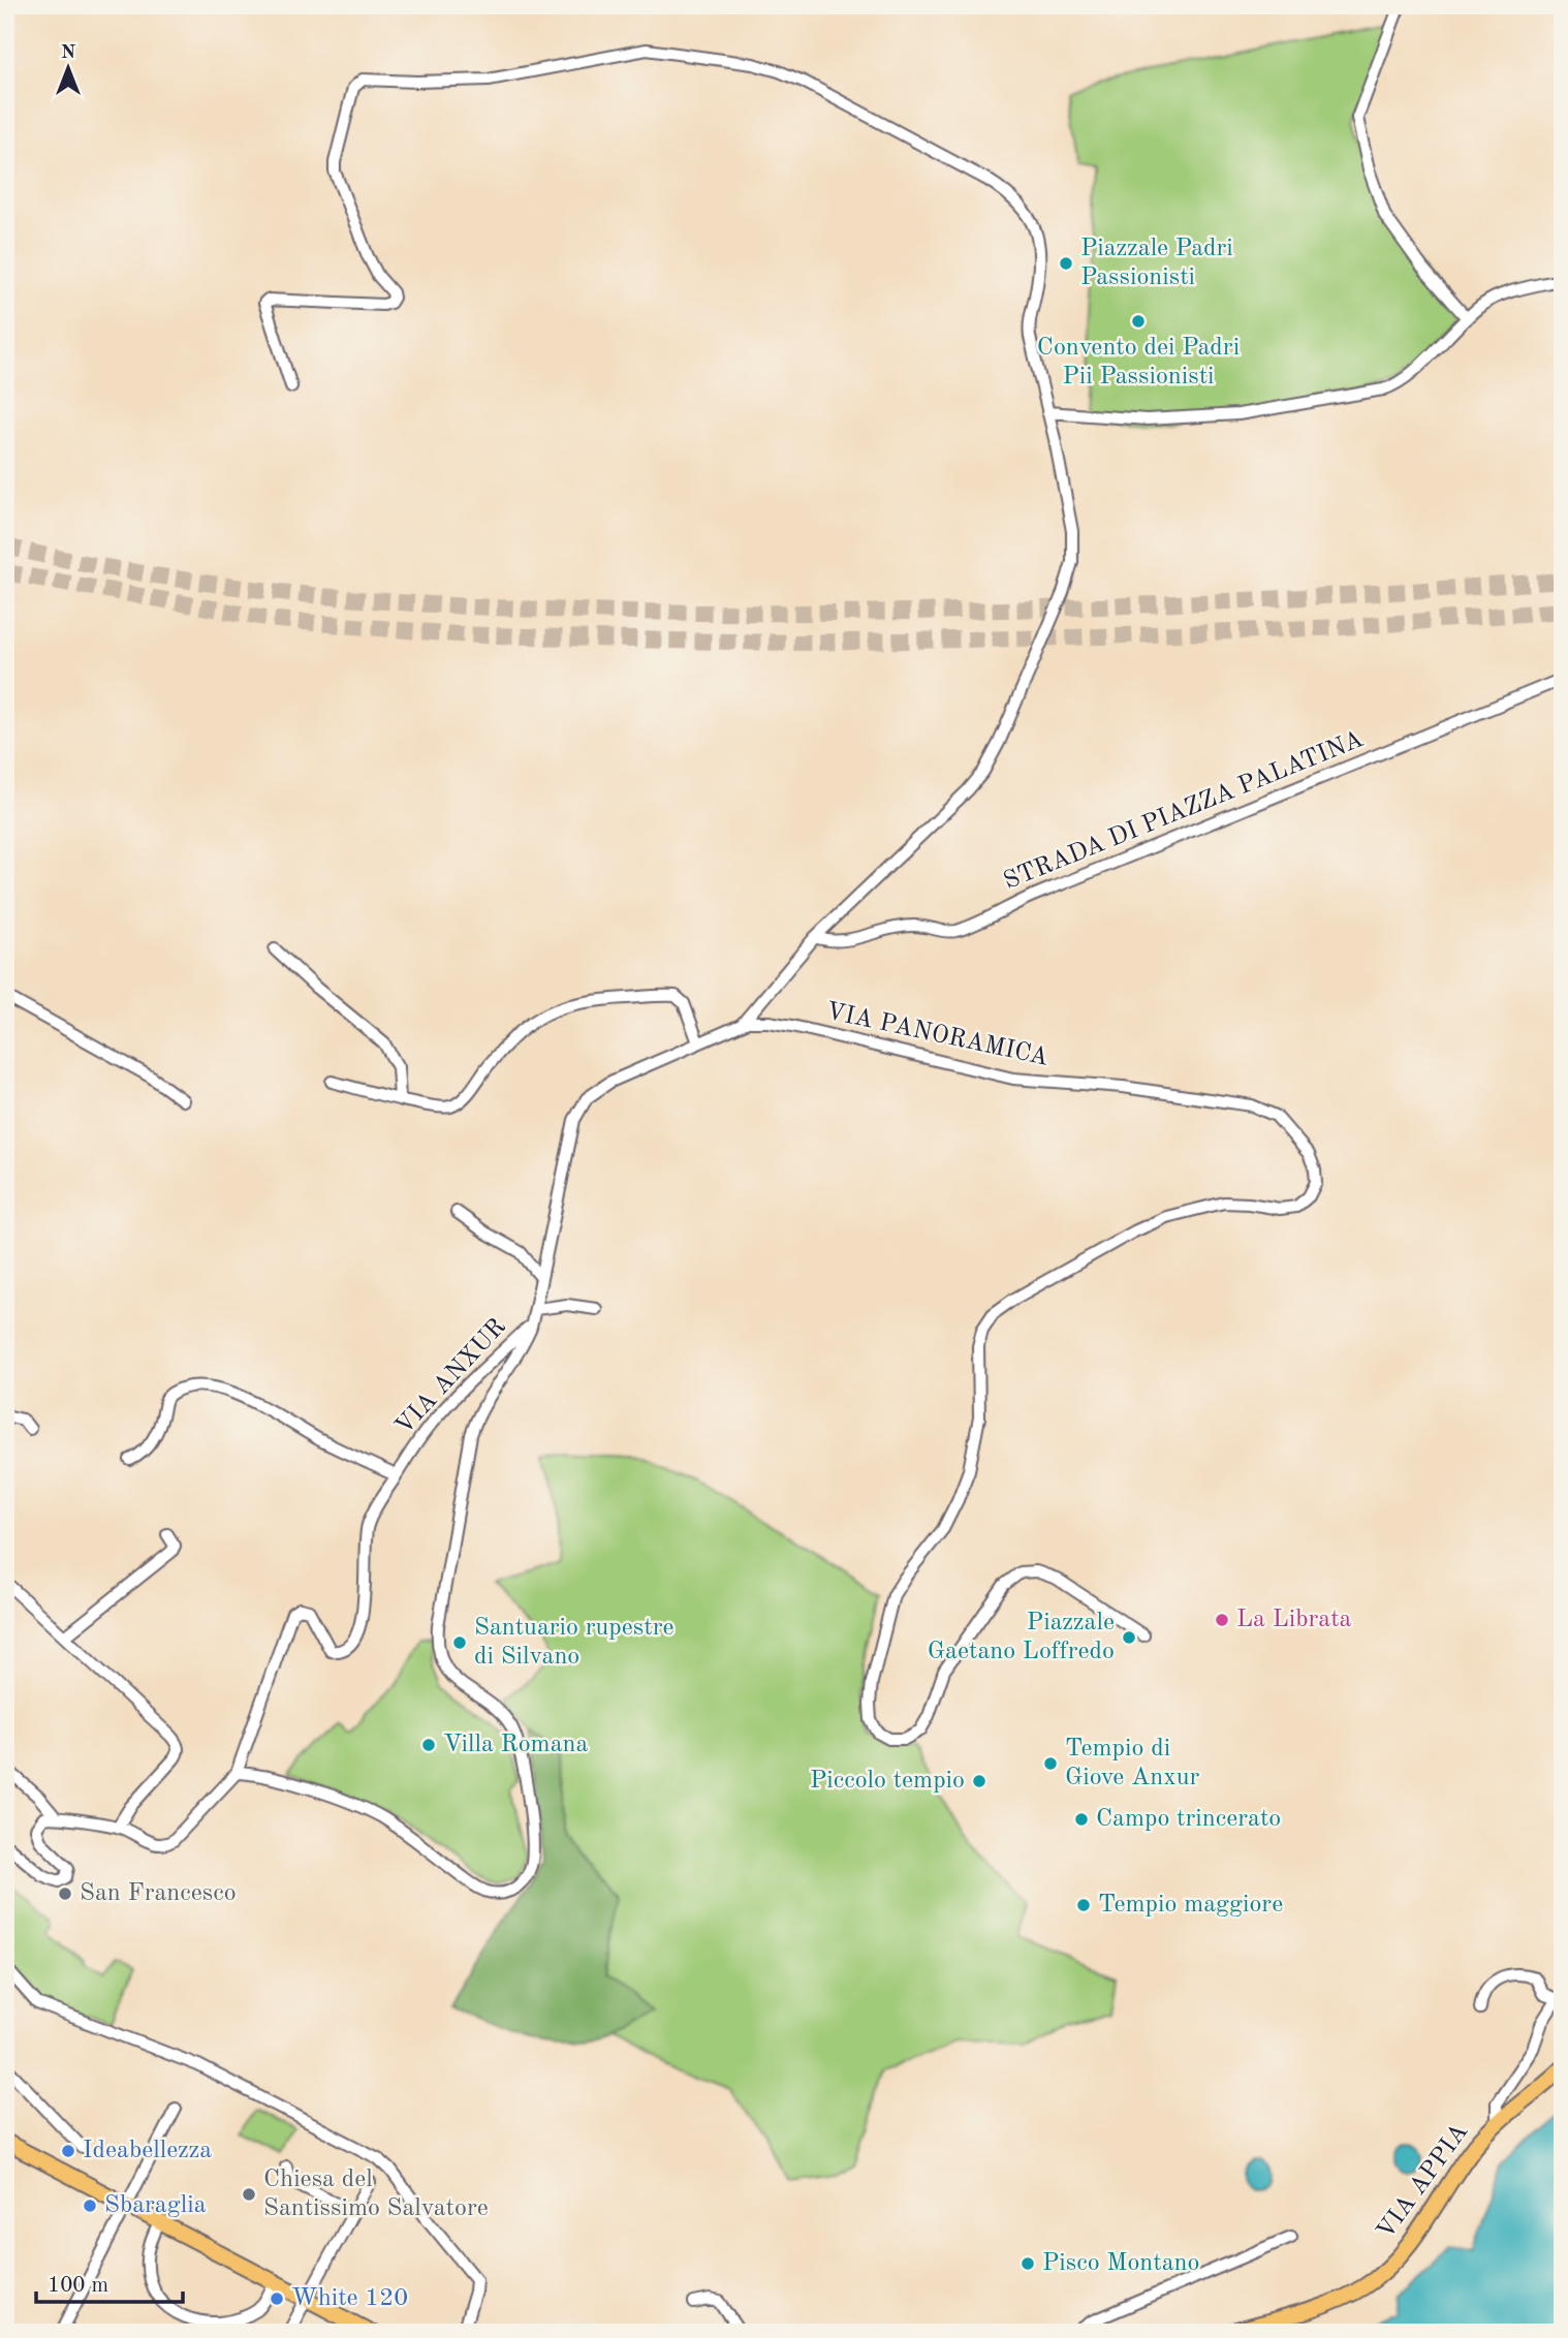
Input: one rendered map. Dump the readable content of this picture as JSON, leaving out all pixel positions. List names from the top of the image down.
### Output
{
  "streets": {
    "main road": ["VIA APPIA"],
    "street": ["STRADA DI PIAZZA PALATINA", "VIA PANORAMICA", "VIA ANXUR"]
  },
  "crossings": [
    ["VIA PANORAMICA", "VIA ANXUR"]
  ],
  "places": [
    "Piazzale Padri Passionisti",
    "Convento dei Padri Pii Passionisti",
    "La Librata",
    "Piazzale Gaetano Loffredo",
    "Santuario rupestre di Silvano",
    "Villa Romana",
    "Tempio di Giove Anxur",
    "Piccolo tempio",
    "Campo trincerato",
    "San Francesco",
    "Tempio maggiore",
    "Ideabellezza",
    "Chiesa del Santissimo Salvatore",
    "Sbaraglia",
    "Pisco Montano",
    "White 120"
  ],
  "scale_bar": "100 m",
  "north": "top"
}
